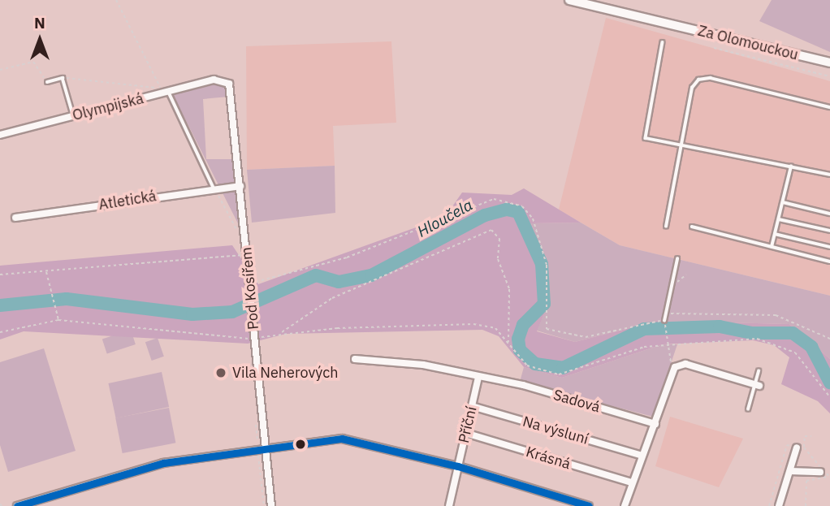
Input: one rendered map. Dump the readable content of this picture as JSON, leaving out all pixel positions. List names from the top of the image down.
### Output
{
  "streets": {
    "main road": ["Za Olomouckou"],
    "street": [
      "Olympijská",
      "Atletická",
      "Pod Kosířem",
      "Sadová",
      "Příční",
      "Na výsluní",
      "Krásná"
    ]
  },
  "crossings": [
    ["Olympijská", "Pod Kosířem"],
    ["Atletická", "Pod Kosířem"],
    ["Sadová", "Příční"],
    ["Příční", "Na výsluní"],
    ["Příční", "Krásná"]
  ],
  "water": ["Hloučela"],
  "places": ["Vila Neherových"],
  "north": "top"
}
